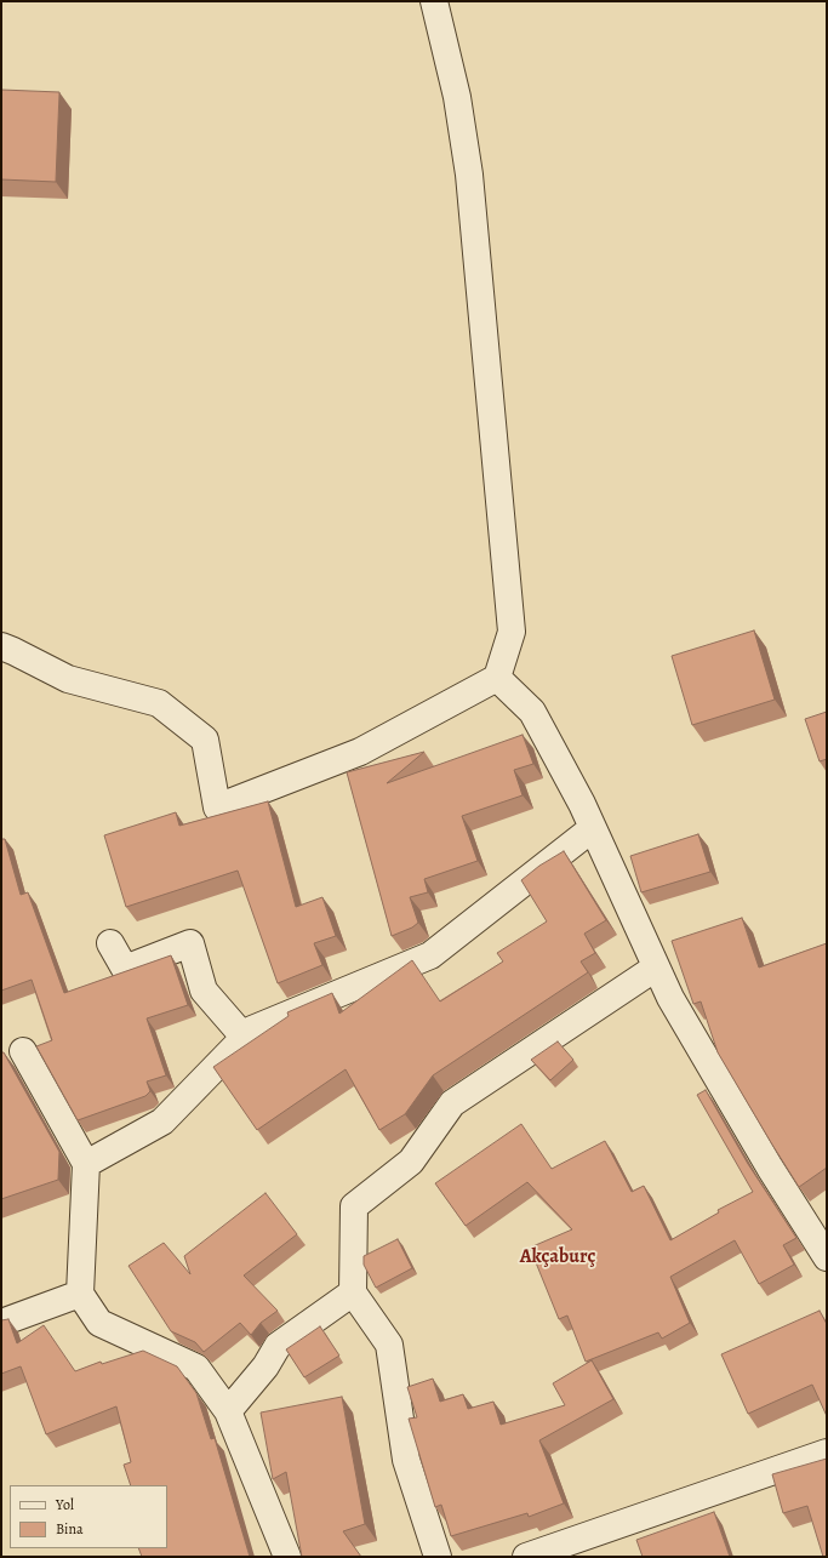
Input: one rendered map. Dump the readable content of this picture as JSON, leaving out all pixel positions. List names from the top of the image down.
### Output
{
  "districts": ["Akçaburç"],
  "legend": ["Yol", "Bina"]
}
